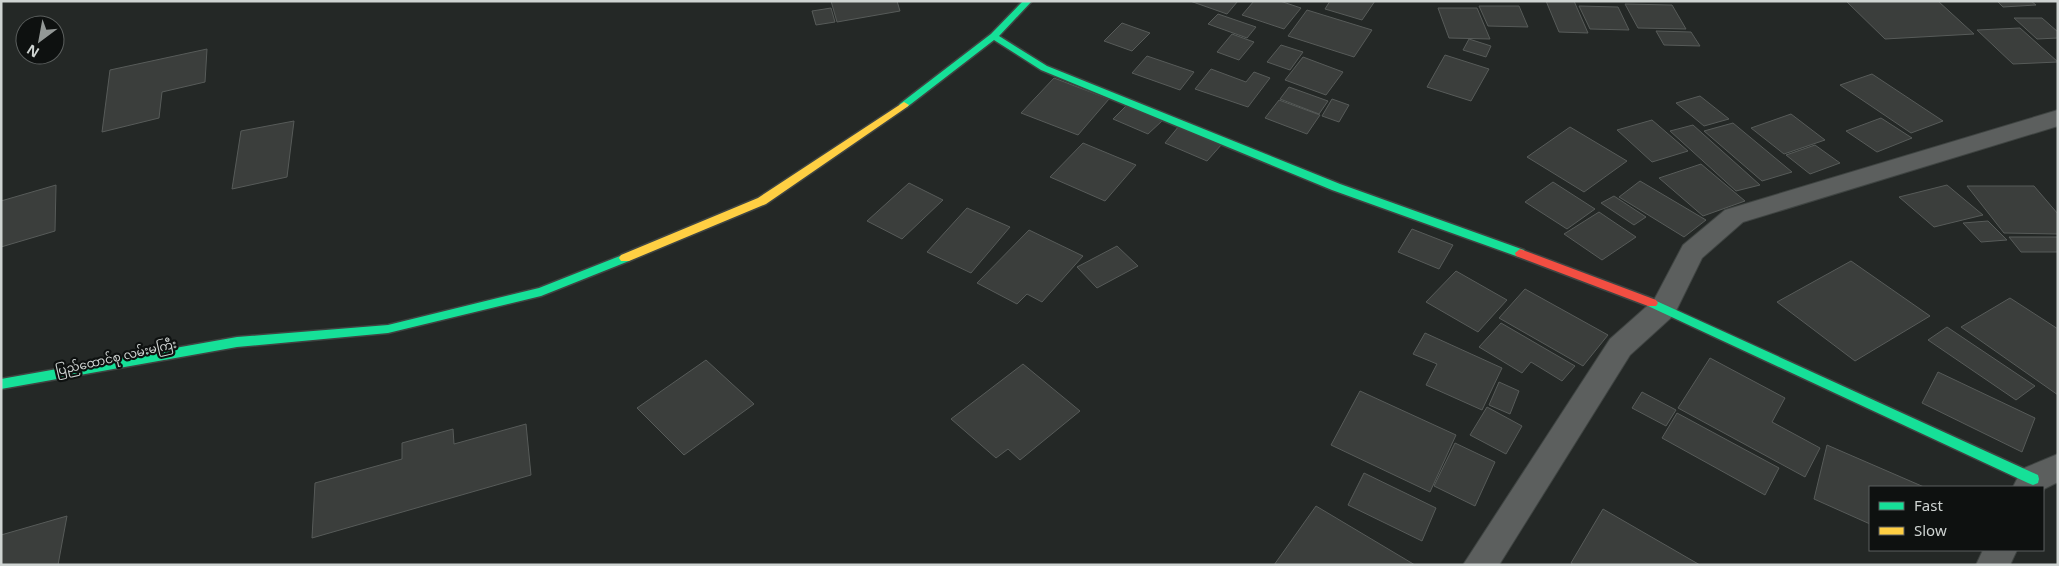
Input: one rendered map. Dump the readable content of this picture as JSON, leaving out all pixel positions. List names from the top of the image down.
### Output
{
  "streets": {
    "main road": ["ပြည်ထောင်စု လမ်းမကြီး"]
  },
  "legend": ["Fast", "Slow"],
  "north": "bottom left"
}
